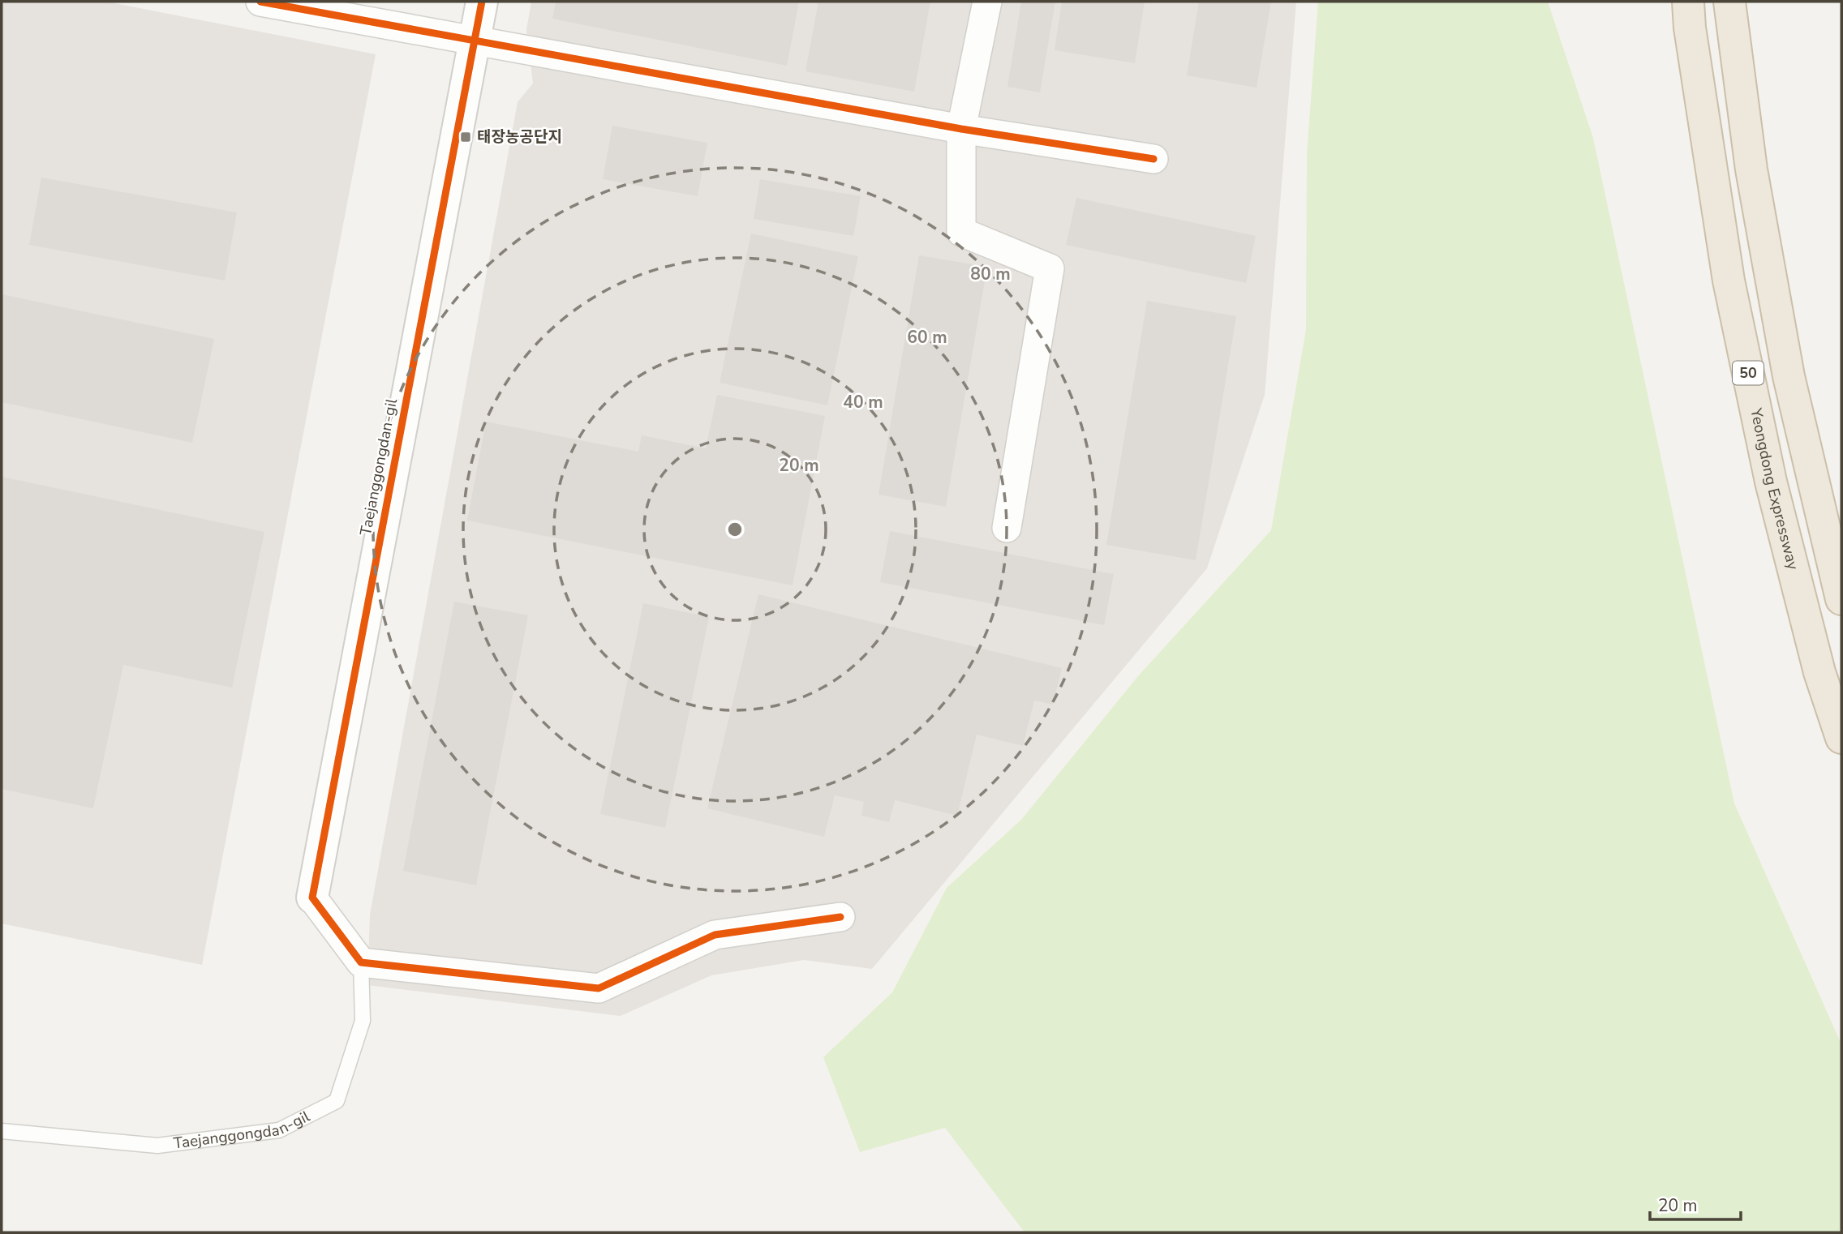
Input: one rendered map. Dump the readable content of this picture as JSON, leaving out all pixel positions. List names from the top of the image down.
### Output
{
  "streets": {
    "highway": ["50", "Yeongdong Expressway"],
    "street": ["Taejanggongdan-gil"]
  },
  "places": {
    "transit": ["태장농공단지"]
  },
  "scale_bar": "20 m",
  "rings": [
    "80 m",
    "60 m",
    "40 m",
    "20 m"
  ]
}
